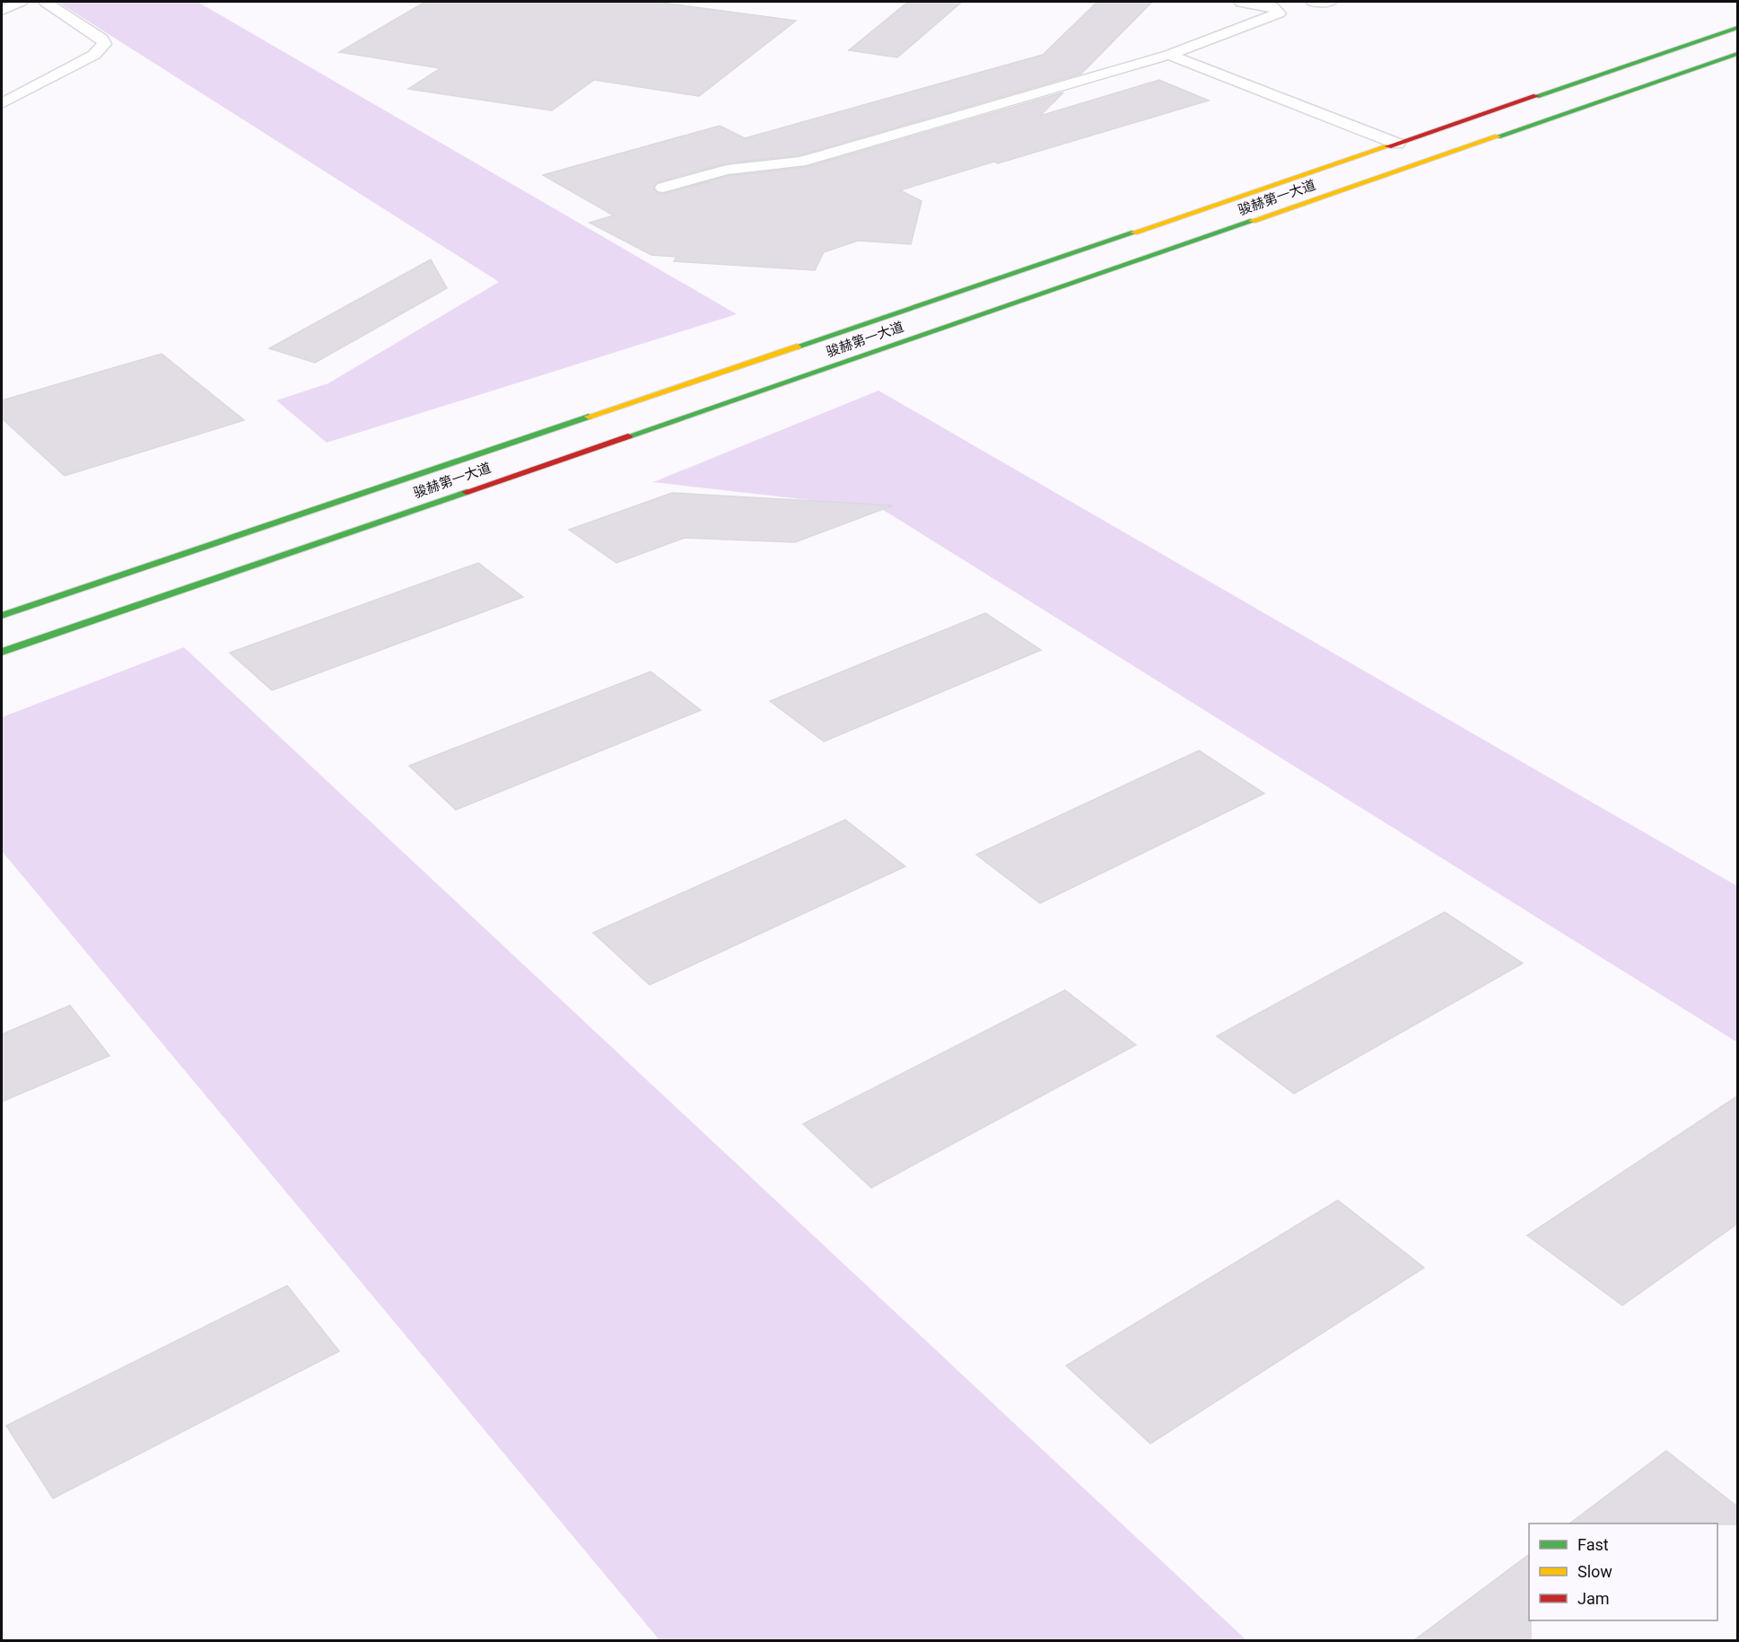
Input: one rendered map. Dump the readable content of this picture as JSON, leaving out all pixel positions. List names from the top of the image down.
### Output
{
  "streets": {
    "main road": ["骏赫第一大道"]
  },
  "legend": ["Fast", "Slow", "Jam"]
}
